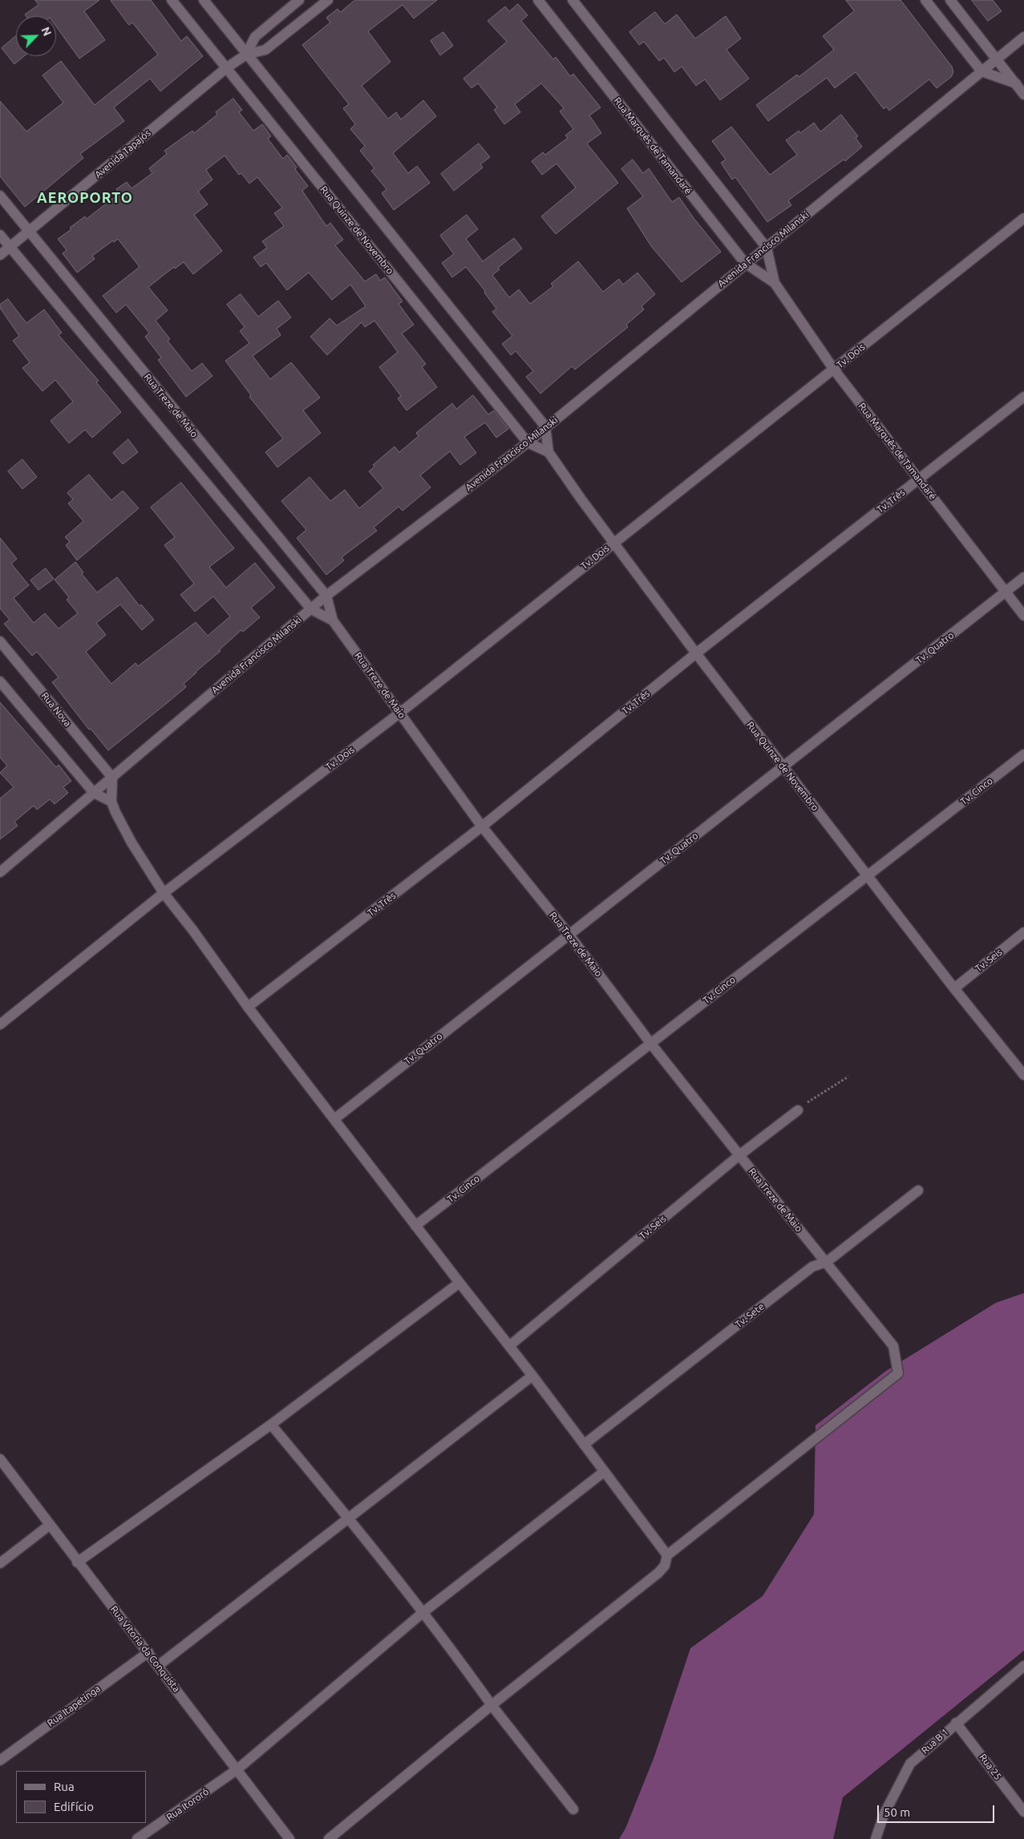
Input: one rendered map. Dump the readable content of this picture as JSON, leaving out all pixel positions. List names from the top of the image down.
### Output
{
  "streets": {
    "street": [
      "Rua Marquês de Tamandaré",
      "Avenida Tapajós",
      "Rua Quinze de Novembro",
      "Avenida Francisco Milanski",
      "Tv. Dois",
      "Rua Treze de Maio",
      "Tv. Três",
      "Tv. Quatro",
      "Rua Nova",
      "Tv. Cinco",
      "Tv. Seis",
      "Tv. Sete",
      "Rua Vitoria da Conquista",
      "Rua Itapetinga",
      "Rua B 1",
      "Rua 25",
      "Rua Itororó"
    ]
  },
  "crossings": [
    ["Rua Marquês de Tamandaré", "Avenida Francisco Milanski"],
    ["Rua Marquês de Tamandaré", "Tv. Dois"],
    ["Rua Marquês de Tamandaré", "Tv. Três"],
    ["Rua Marquês de Tamandaré", "Tv. Quatro"],
    ["Avenida Tapajós", "Rua Quinze de Novembro"],
    ["Avenida Tapajós", "Rua Treze de Maio"],
    ["Rua Quinze de Novembro", "Avenida Francisco Milanski"],
    ["Rua Quinze de Novembro", "Tv. Dois"],
    ["Rua Quinze de Novembro", "Tv. Três"],
    ["Rua Quinze de Novembro", "Tv. Quatro"],
    ["Rua Quinze de Novembro", "Tv. Cinco"],
    ["Rua Quinze de Novembro", "Tv. Seis"],
    ["Avenida Francisco Milanski", "Rua Treze de Maio"],
    ["Avenida Francisco Milanski", "Rua Nova"],
    ["Tv. Dois", "Rua Treze de Maio"],
    ["Rua Treze de Maio", "Tv. Três"],
    ["Rua Treze de Maio", "Tv. Quatro"],
    ["Rua Treze de Maio", "Tv. Cinco"],
    ["Rua Treze de Maio", "Tv. Seis"],
    ["Rua Treze de Maio", "Tv. Sete"],
    ["Rua Vitoria da Conquista", "Rua Itapetinga"],
    ["Rua Vitoria da Conquista", "Rua Itororó"],
    ["Rua B 1", "Rua 25"]
  ],
  "districts": ["AEROPORTO"],
  "legend": ["Rua", "Edifício"],
  "scale_bar": "50 m",
  "north": "top right"
}
